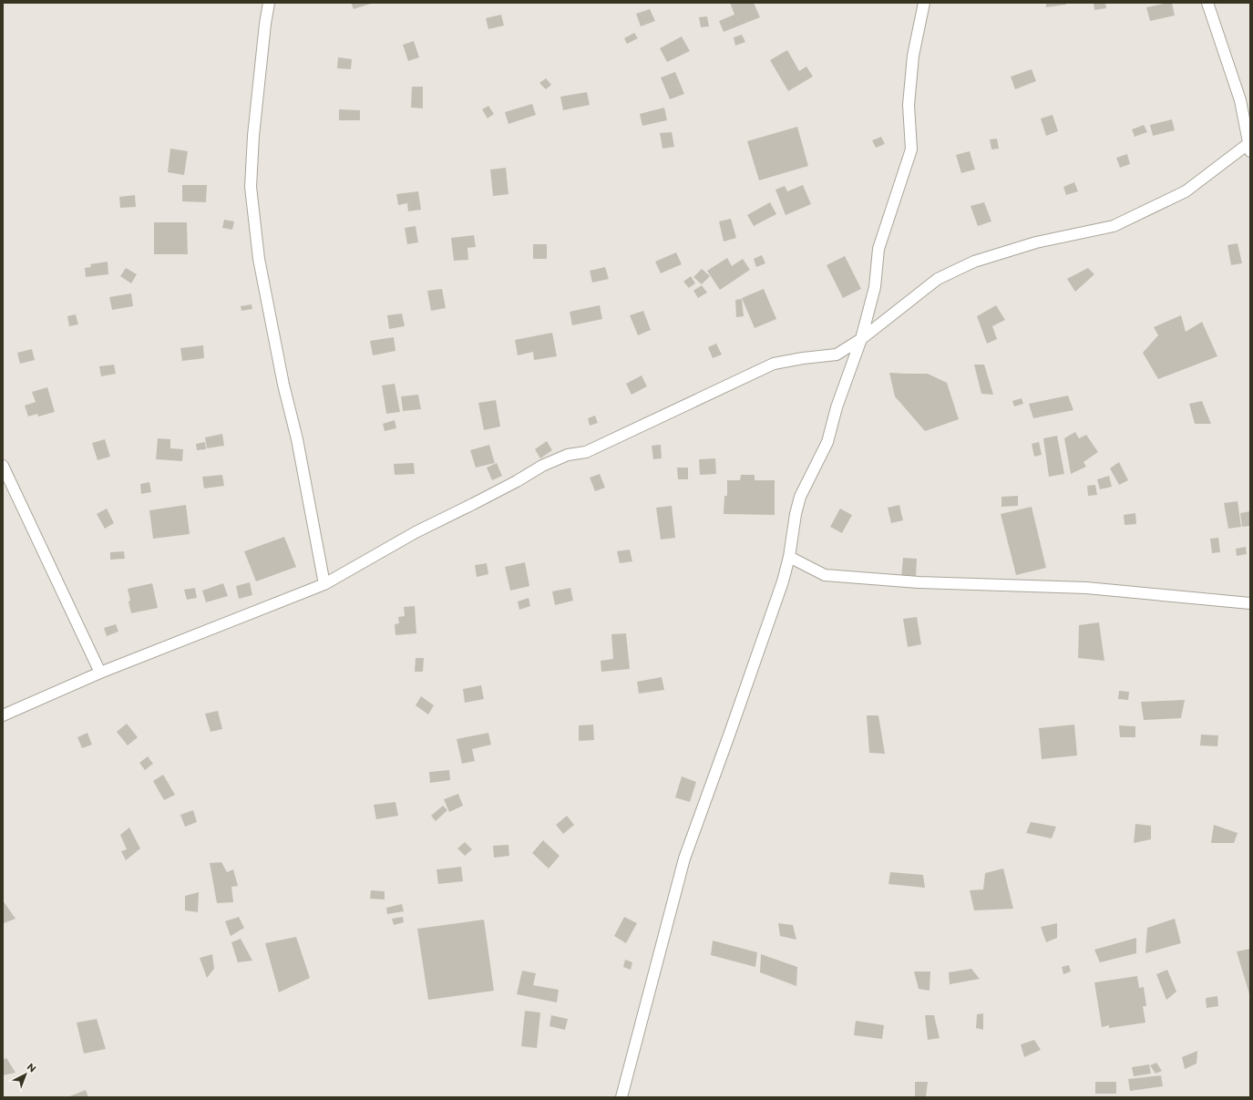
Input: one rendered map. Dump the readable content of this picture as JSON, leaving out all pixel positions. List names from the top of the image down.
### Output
{
  "north": "top right"
}
